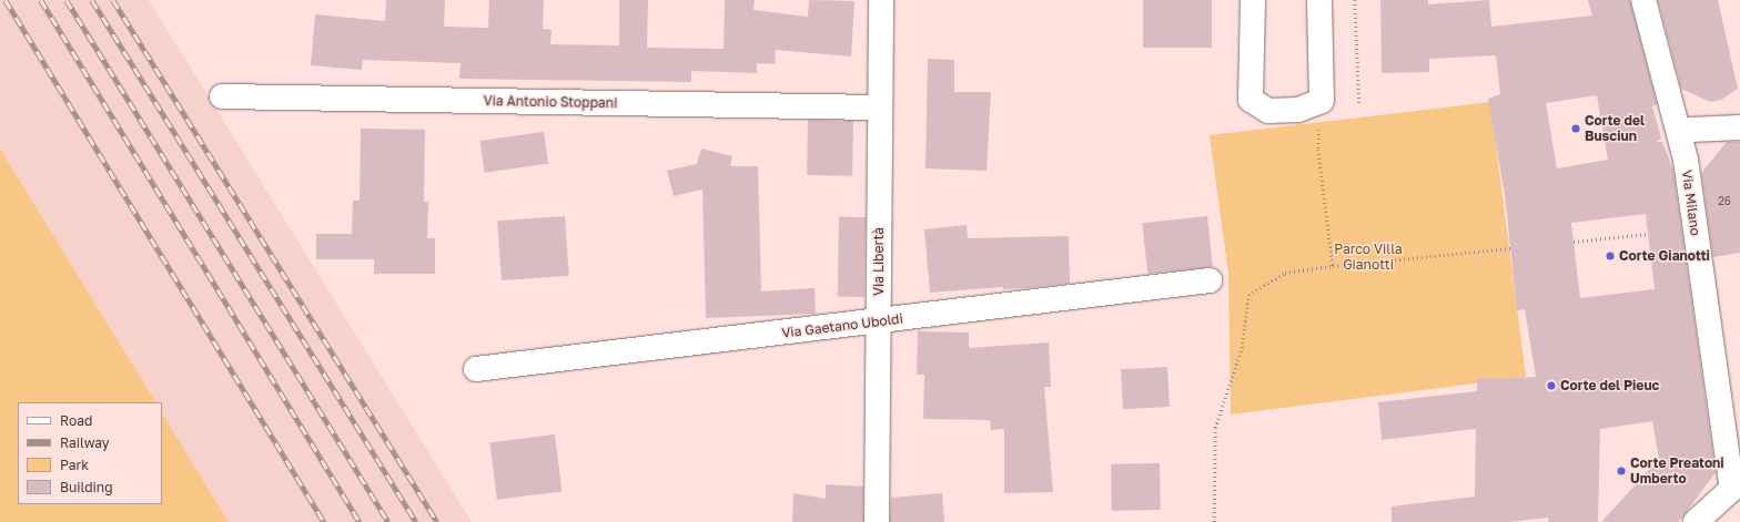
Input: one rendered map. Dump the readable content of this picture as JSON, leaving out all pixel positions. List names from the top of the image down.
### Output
{
  "streets": {
    "street": [
      "Via Antonio Stoppani",
      "Via Milano",
      "Via Libertà",
      "Via Gaetano Uboldi"
    ]
  },
  "crossings": [
    ["Via Antonio Stoppani", "Via Libertà"],
    ["Via Libertà", "Via Gaetano Uboldi"]
  ],
  "parks": ["Parco Villa Gianotti"],
  "places": [
    "Corte del Busciun",
    "Corte Gianotti",
    "Corte del Pieuc",
    "Corte Preatoni Umberto"
  ],
  "house_numbers": ["26"],
  "legend": [
    "Road",
    "Railway",
    "Park",
    "Building"
  ]
}
